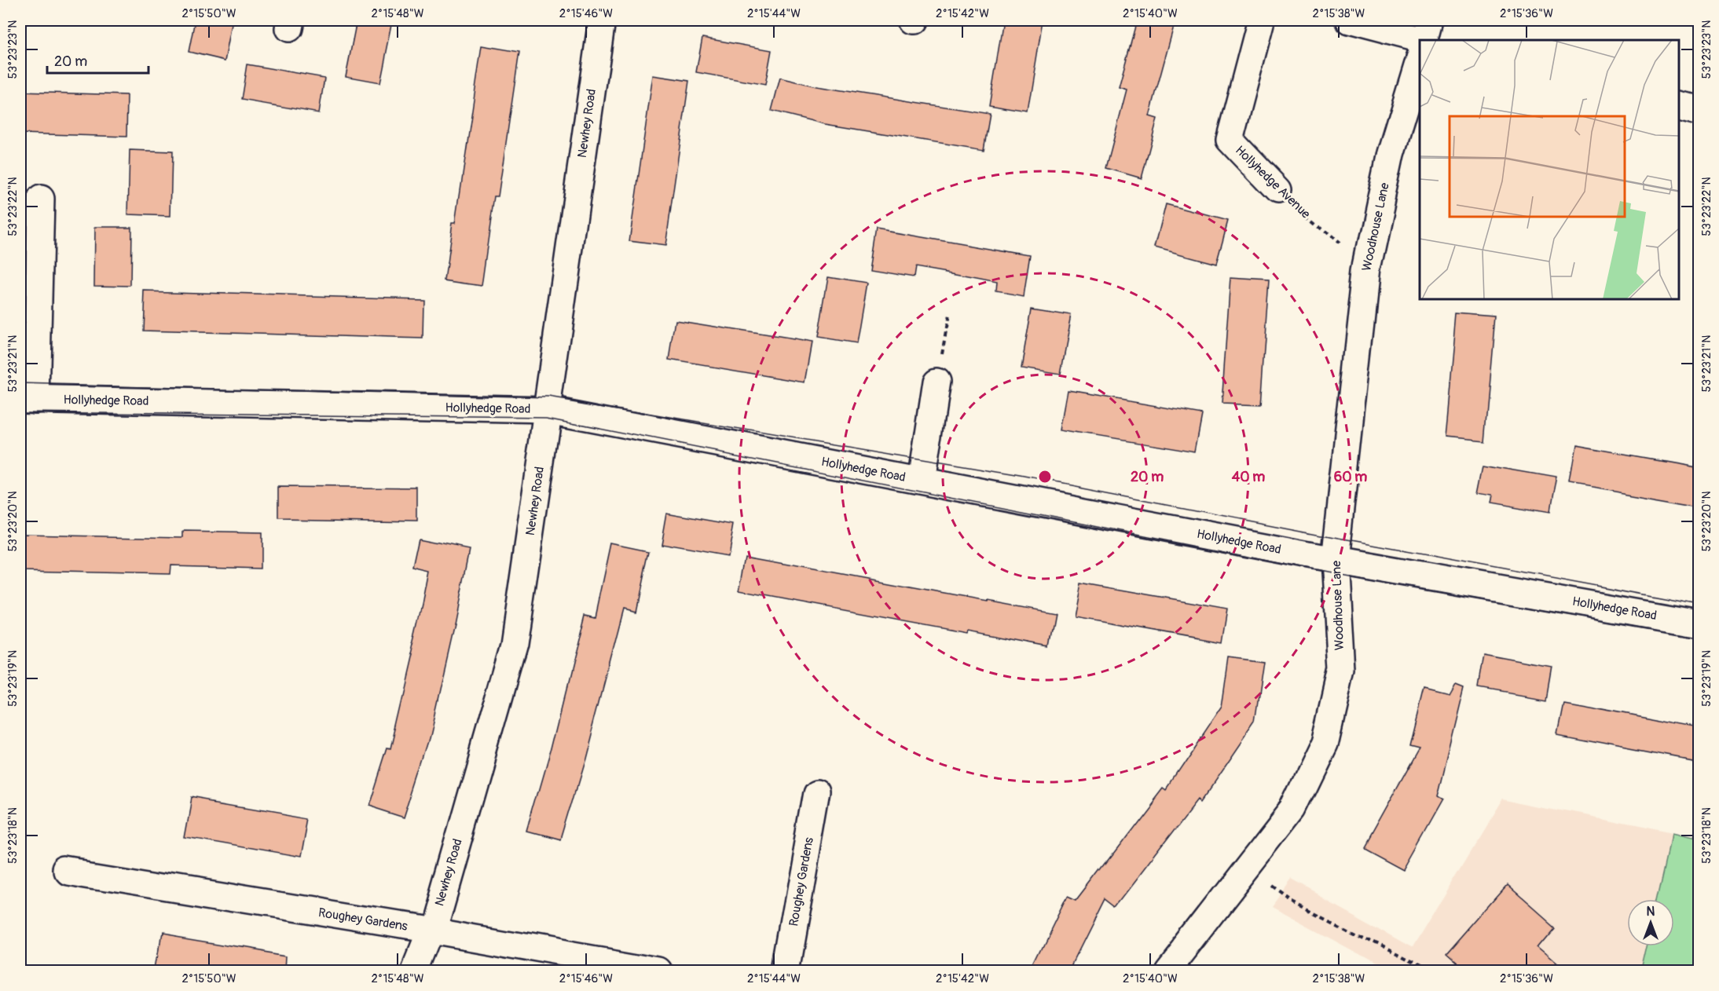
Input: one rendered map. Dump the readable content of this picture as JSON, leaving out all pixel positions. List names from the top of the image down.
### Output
{
  "streets": {
    "street": [
      "Newhey Road",
      "Hollyhedge Avenue",
      "Woodhouse Lane",
      "Hollyhedge Road",
      "Roughey Gardens"
    ]
  },
  "crossings": [
    ["Newhey Road", "Hollyhedge Road"],
    ["Newhey Road", "Roughey Gardens"],
    ["Hollyhedge Avenue", "Woodhouse Lane"],
    ["Woodhouse Lane", "Hollyhedge Road"]
  ],
  "scale_bar": "20 m",
  "north": "top",
  "coordinates": [
    "2°15'50\"W",
    "2°15'48\"W",
    "2°15'46\"W",
    "2°15'44\"W",
    "2°15'42\"W",
    "2°15'40\"W",
    "2°15'38\"W",
    "2°15'36\"W",
    "53°23'23\"N",
    "53°23'22\"N",
    "53°23'21\"N",
    "53°23'20\"N",
    "53°23'19\"N",
    "53°23'18\"N"
  ],
  "rings": ["20 m", "40 m", "60 m"]
}
